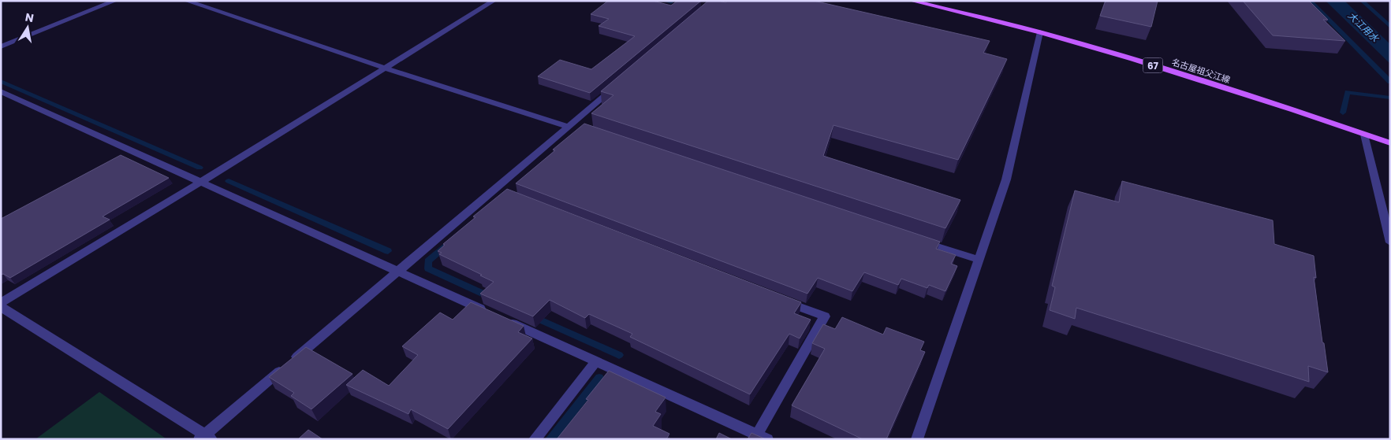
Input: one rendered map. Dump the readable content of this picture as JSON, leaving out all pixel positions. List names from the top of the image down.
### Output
{
  "streets": {
    "main road": ["67", "名古屋祖父江線"]
  },
  "water": ["大江用水"],
  "north": "top"
}
